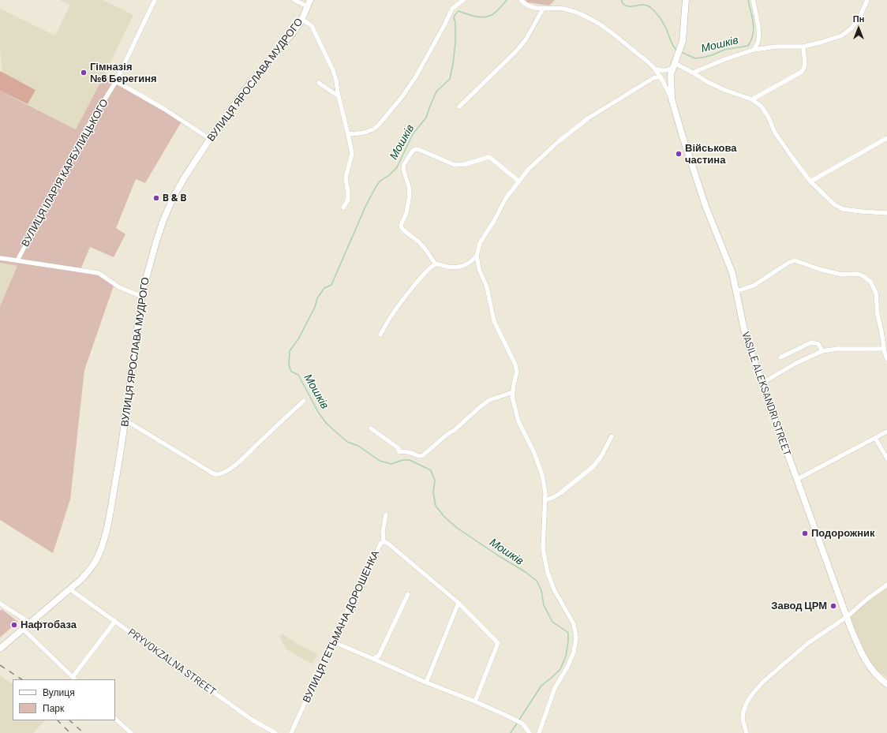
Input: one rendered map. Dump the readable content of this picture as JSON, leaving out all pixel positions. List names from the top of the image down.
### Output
{
  "streets": {
    "main road": ["ВУЛИЦЯ ЯРОСЛАВА МУДРОГО", "VASILE ALEKSANDRI STREET"],
    "street": ["ВУЛИЦЯ ІЛАРІЯ КАРБУЛИЦЬКОГО", "ВУЛИЦЯ ГЕТЬМАНА ДОРОШЕНКА", "PRYVOKZALNA STREET"]
  },
  "crossings": [
    ["ВУЛИЦЯ ЯРОСЛАВА МУДРОГО", "PRYVOKZALNA STREET"]
  ],
  "water": ["Мошків"],
  "places": [
    "Гімназія №6 Берегиня",
    "Військова частина",
    "B & B",
    "Подорожник",
    "Завод ЦРМ",
    "Нафтобаза"
  ],
  "legend": ["Вулиця", "Парк"],
  "north": "top"
}
